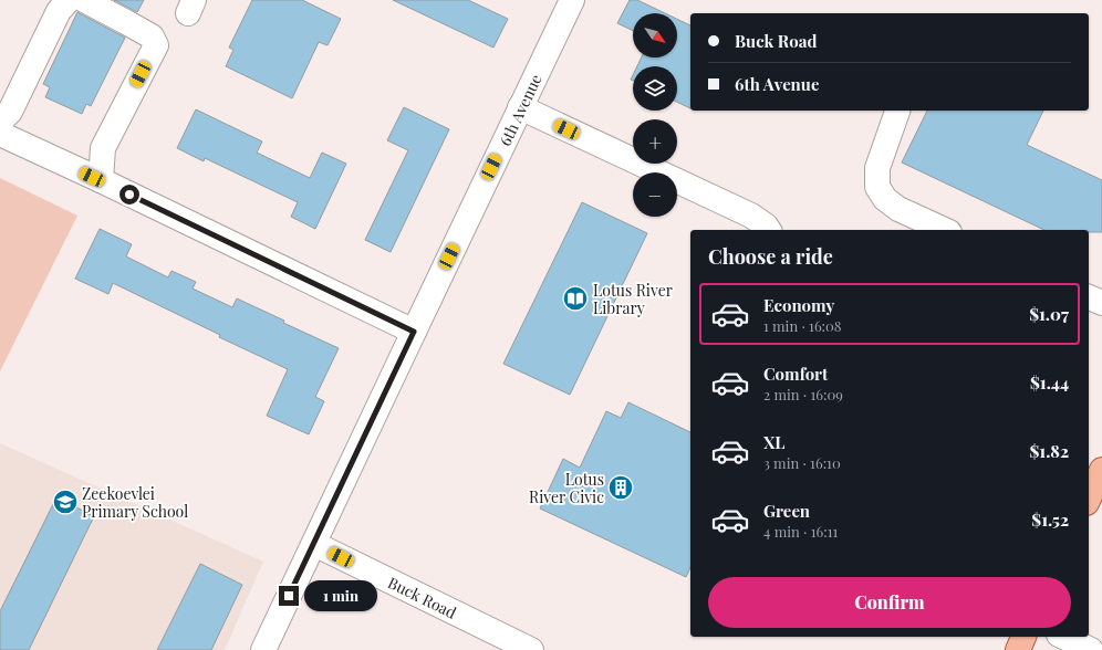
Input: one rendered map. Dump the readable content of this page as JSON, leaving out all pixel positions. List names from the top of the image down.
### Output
{
  "streets": {
    "street": ["6th Avenue", "Buck Road"]
  },
  "crossings": [
    ["6th Avenue", "Buck Road"]
  ],
  "places": {
    "library": ["Lotus River Library"],
    "building": ["Lotus River Civic"],
    "school or university": ["Zeekoevlei Primary School"]
  },
  "north": "bottom right",
  "page": {
    "map_buttons": ["+", "−"],
    "banner": ["Buck Road", "6th Avenue"],
    "heading": "Choose a ride",
    "list": [
      {
        "name": "Economy",
        "note": "1 min · 16:08",
        "value": "$1.07"
      },
      {
        "name": "Comfort",
        "note": "2 min · 16:09",
        "value": "$1.44"
      },
      {
        "name": "XL",
        "note": "3 min · 16:10",
        "value": "$1.82"
      },
      {
        "name": "Green",
        "note": "4 min · 16:11",
        "value": "$1.52"
      }
    ],
    "buttons": "Confirm",
    "bubble": "1 min"
  }
}
